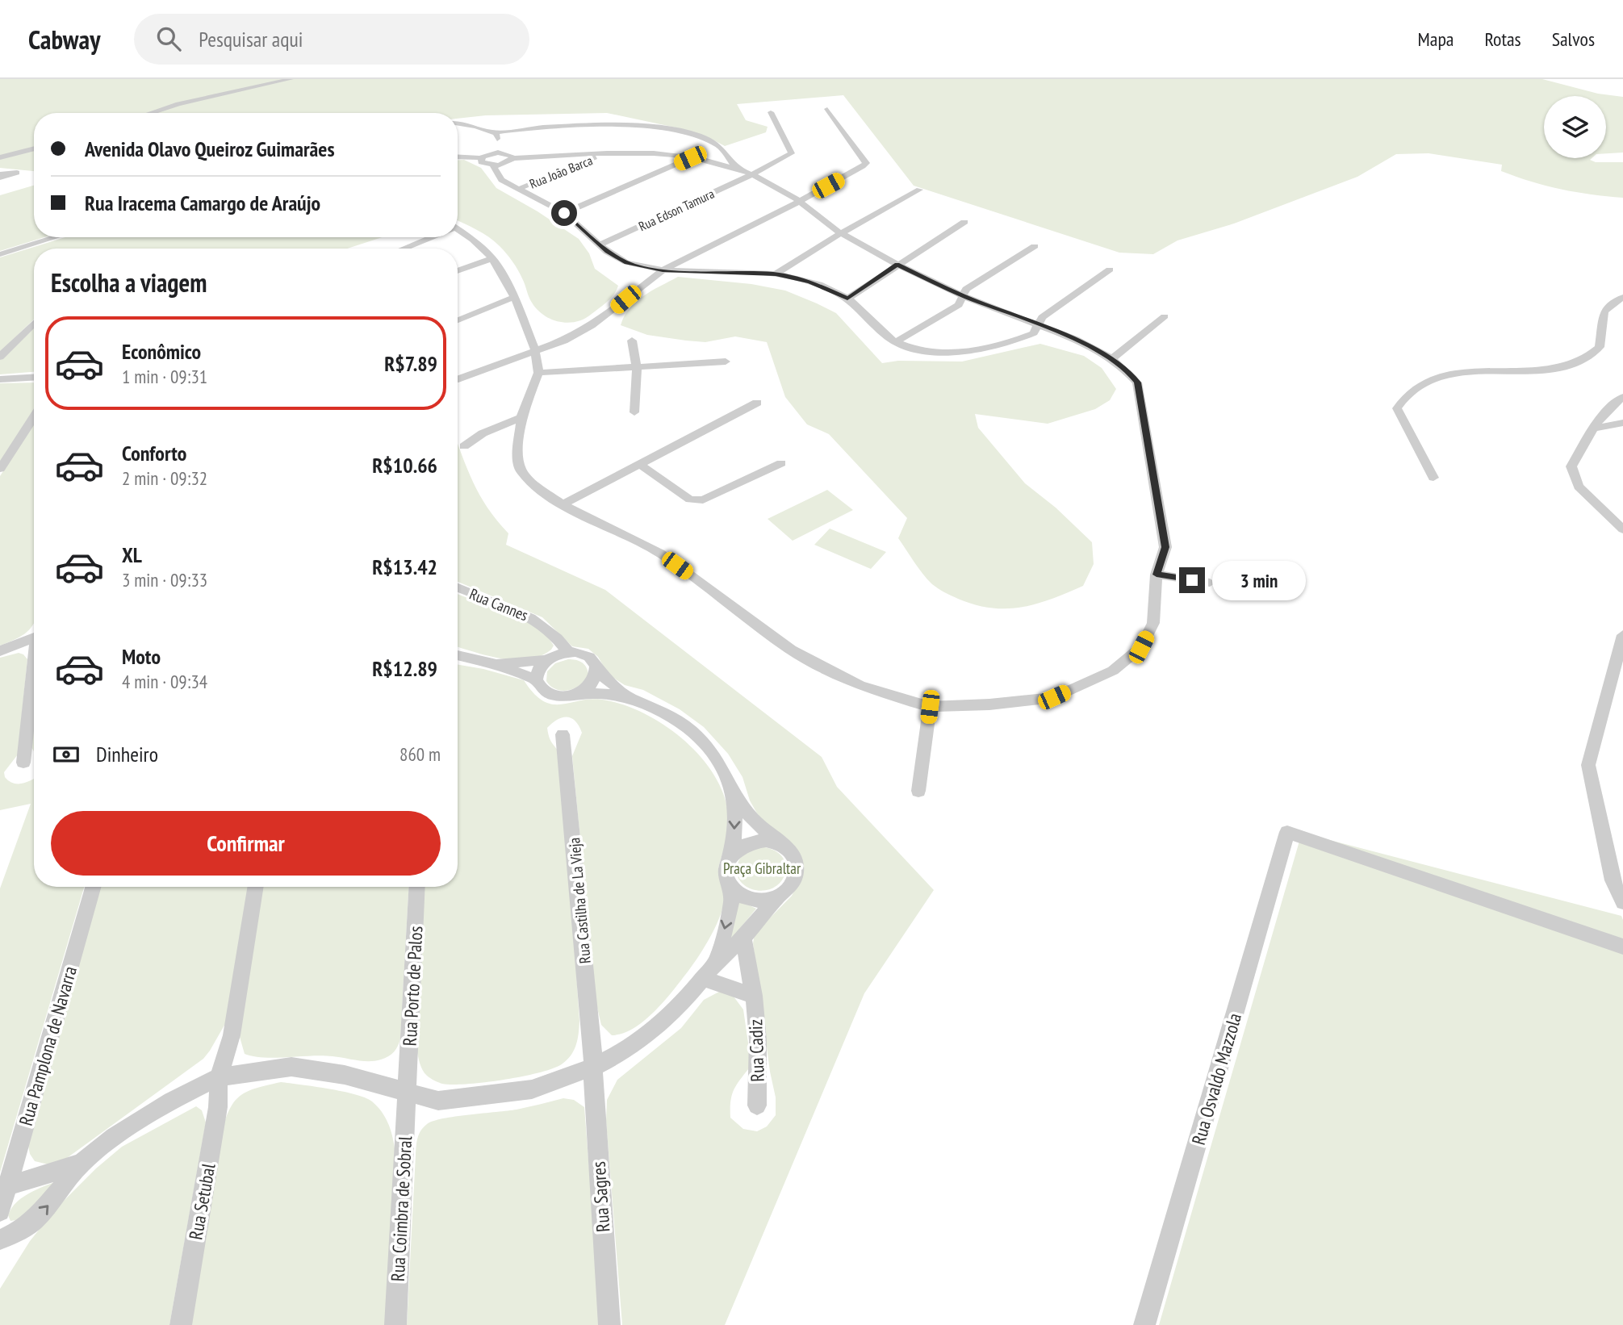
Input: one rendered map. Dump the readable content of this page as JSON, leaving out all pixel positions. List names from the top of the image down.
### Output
{
  "streets": {
    "street": [
      "Rua João Barca",
      "Rua Edson Tamura",
      "Rua Cannes",
      "Rua Castilha de La Vieja",
      "Rua Porto de Palos",
      "Rua Pamplona de Navarra",
      "Rua Cadiz",
      "Rua Osvaldo Mazzola",
      "Rua Sagres",
      "Rua Setubal",
      "Rua Coimbra de Sobral"
    ]
  },
  "crossings": [
    ["Rua Castilha de La Vieja", "Rua Sagres"],
    ["Rua Porto de Palos", "Rua Coimbra de Sobral"]
  ],
  "parks": ["Praça Gibraltar"],
  "page": {
    "header": "Cabway",
    "search": "Pesquisar aqui",
    "nav": ["Mapa", "Rotas", "Salvos"],
    "banner": ["Avenida Olavo Queiroz Guimarães", "Rua Iracema Camargo de Araújo"],
    "heading": "Escolha a viagem",
    "list": [
      {
        "name": "Econômico",
        "note": "1 min · 09:31",
        "value": "R$7.89"
      },
      {
        "name": "Conforto",
        "note": "2 min · 09:32",
        "value": "R$10.66"
      },
      {
        "name": "XL",
        "note": "3 min · 09:33",
        "value": "R$13.42"
      },
      {
        "name": "Moto",
        "note": "4 min · 09:34",
        "value": "R$12.89"
      }
    ],
    "bubble": "3 min",
    "pay": ["Dinheiro", "860 m"],
    "buttons": "Confirmar"
  }
}
